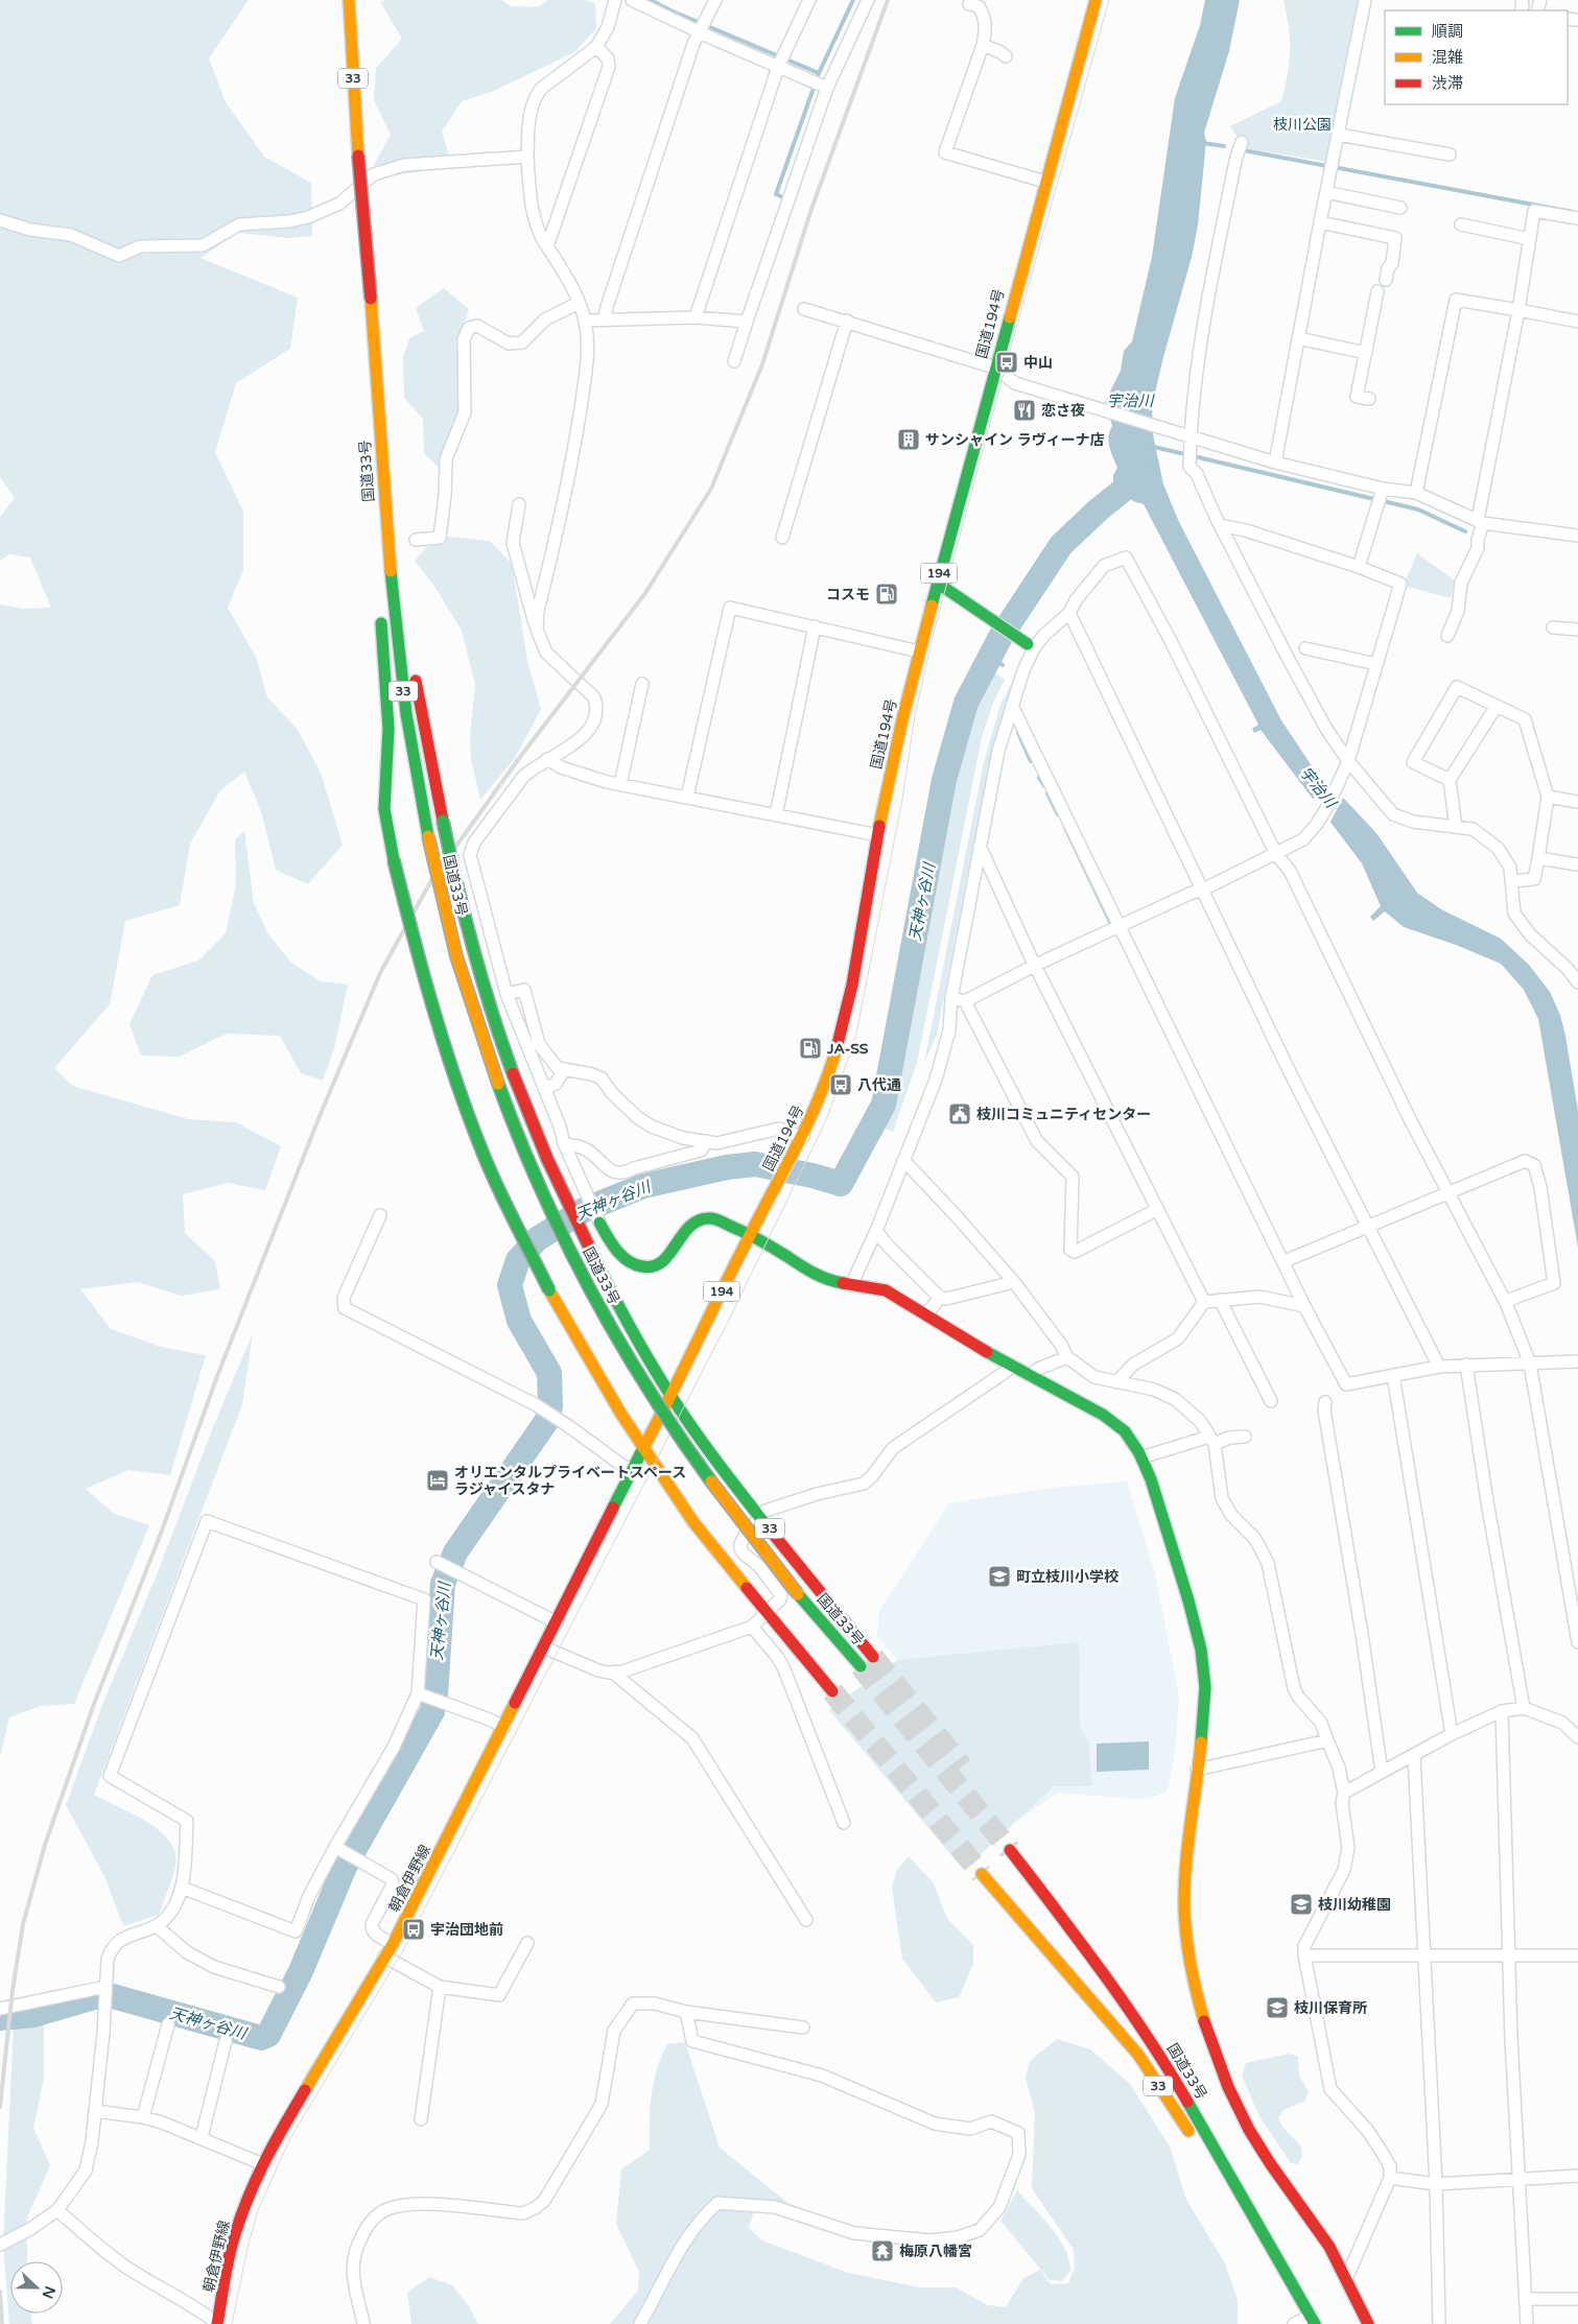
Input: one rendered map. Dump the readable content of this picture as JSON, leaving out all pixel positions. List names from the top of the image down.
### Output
{
  "streets": {
    "main road": [
      "33",
      "国道194号",
      "国道33号",
      "194",
      "朝倉伊野線"
    ]
  },
  "crossings": [
    ["33", "国道194号"],
    ["33", "国道33号"],
    ["国道194号", "朝倉伊野線"]
  ],
  "water": ["宇治川", "天神ヶ谷川"],
  "parks": ["枝川公園"],
  "places": {
    "bus stop": ["中山", "八代通", "宇治団地前"],
    "restaurant": ["恋さ夜"],
    "building": ["サンシャイン ラヴィーナ店"],
    "fuel station": ["コスモ", "JA-SS"],
    "public building": ["枝川コミュニティセンター"],
    "hotel": ["オリエンタルプライベートスペース ラジャイスタナ"],
    "school or university": ["町立枝川小学校", "枝川幼稚園", "枝川保育所"],
    "temple": ["梅原八幡宮"]
  },
  "legend": ["順調", "混雑", "渋滞"],
  "north": "right"
}
